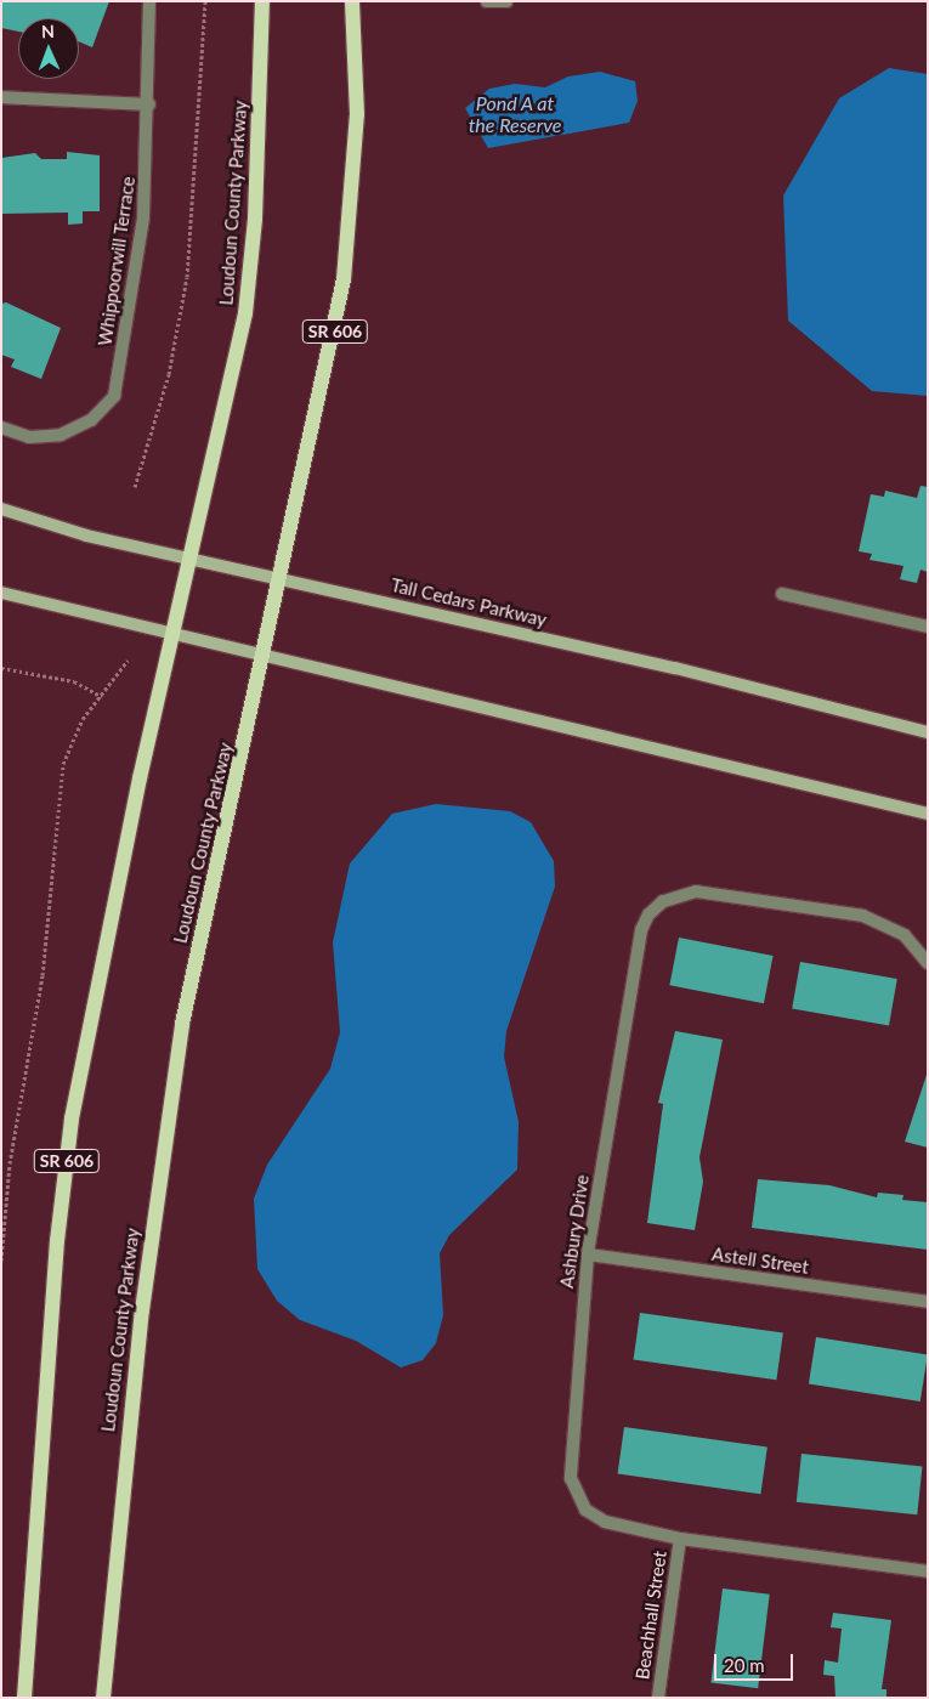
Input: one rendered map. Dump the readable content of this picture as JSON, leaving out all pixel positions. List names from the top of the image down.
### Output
{
  "streets": {
    "main road": ["Loudoun County Parkway", "SR 606", "Tall Cedars Parkway"],
    "street": [
      "Whippoorwill Terrace",
      "Ashbury Drive",
      "Astell Street",
      "Beachhall Street"
    ]
  },
  "crossings": [
    ["Loudoun County Parkway", "Tall Cedars Parkway"],
    ["Ashbury Drive", "Astell Street"],
    ["Ashbury Drive", "Beachhall Street"]
  ],
  "water": ["Pond A at the Reserve"],
  "scale_bar": "20 m",
  "north": "top"
}
